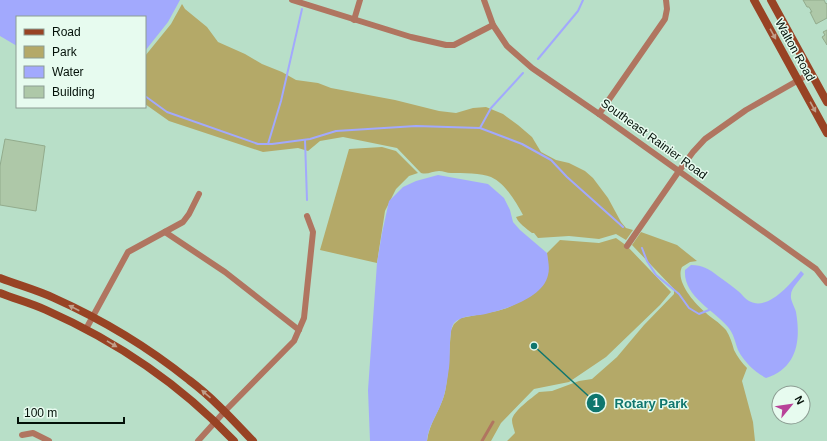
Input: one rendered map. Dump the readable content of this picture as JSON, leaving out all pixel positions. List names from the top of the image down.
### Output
{
  "streets": {
    "street": ["Walton Road", "Southeast Rainier Road"]
  },
  "places": ["Rotary Park"],
  "legend": [
    "Road",
    "Park",
    "Water",
    "Building"
  ],
  "scale_bar": "100 m",
  "north": "top right"
}
